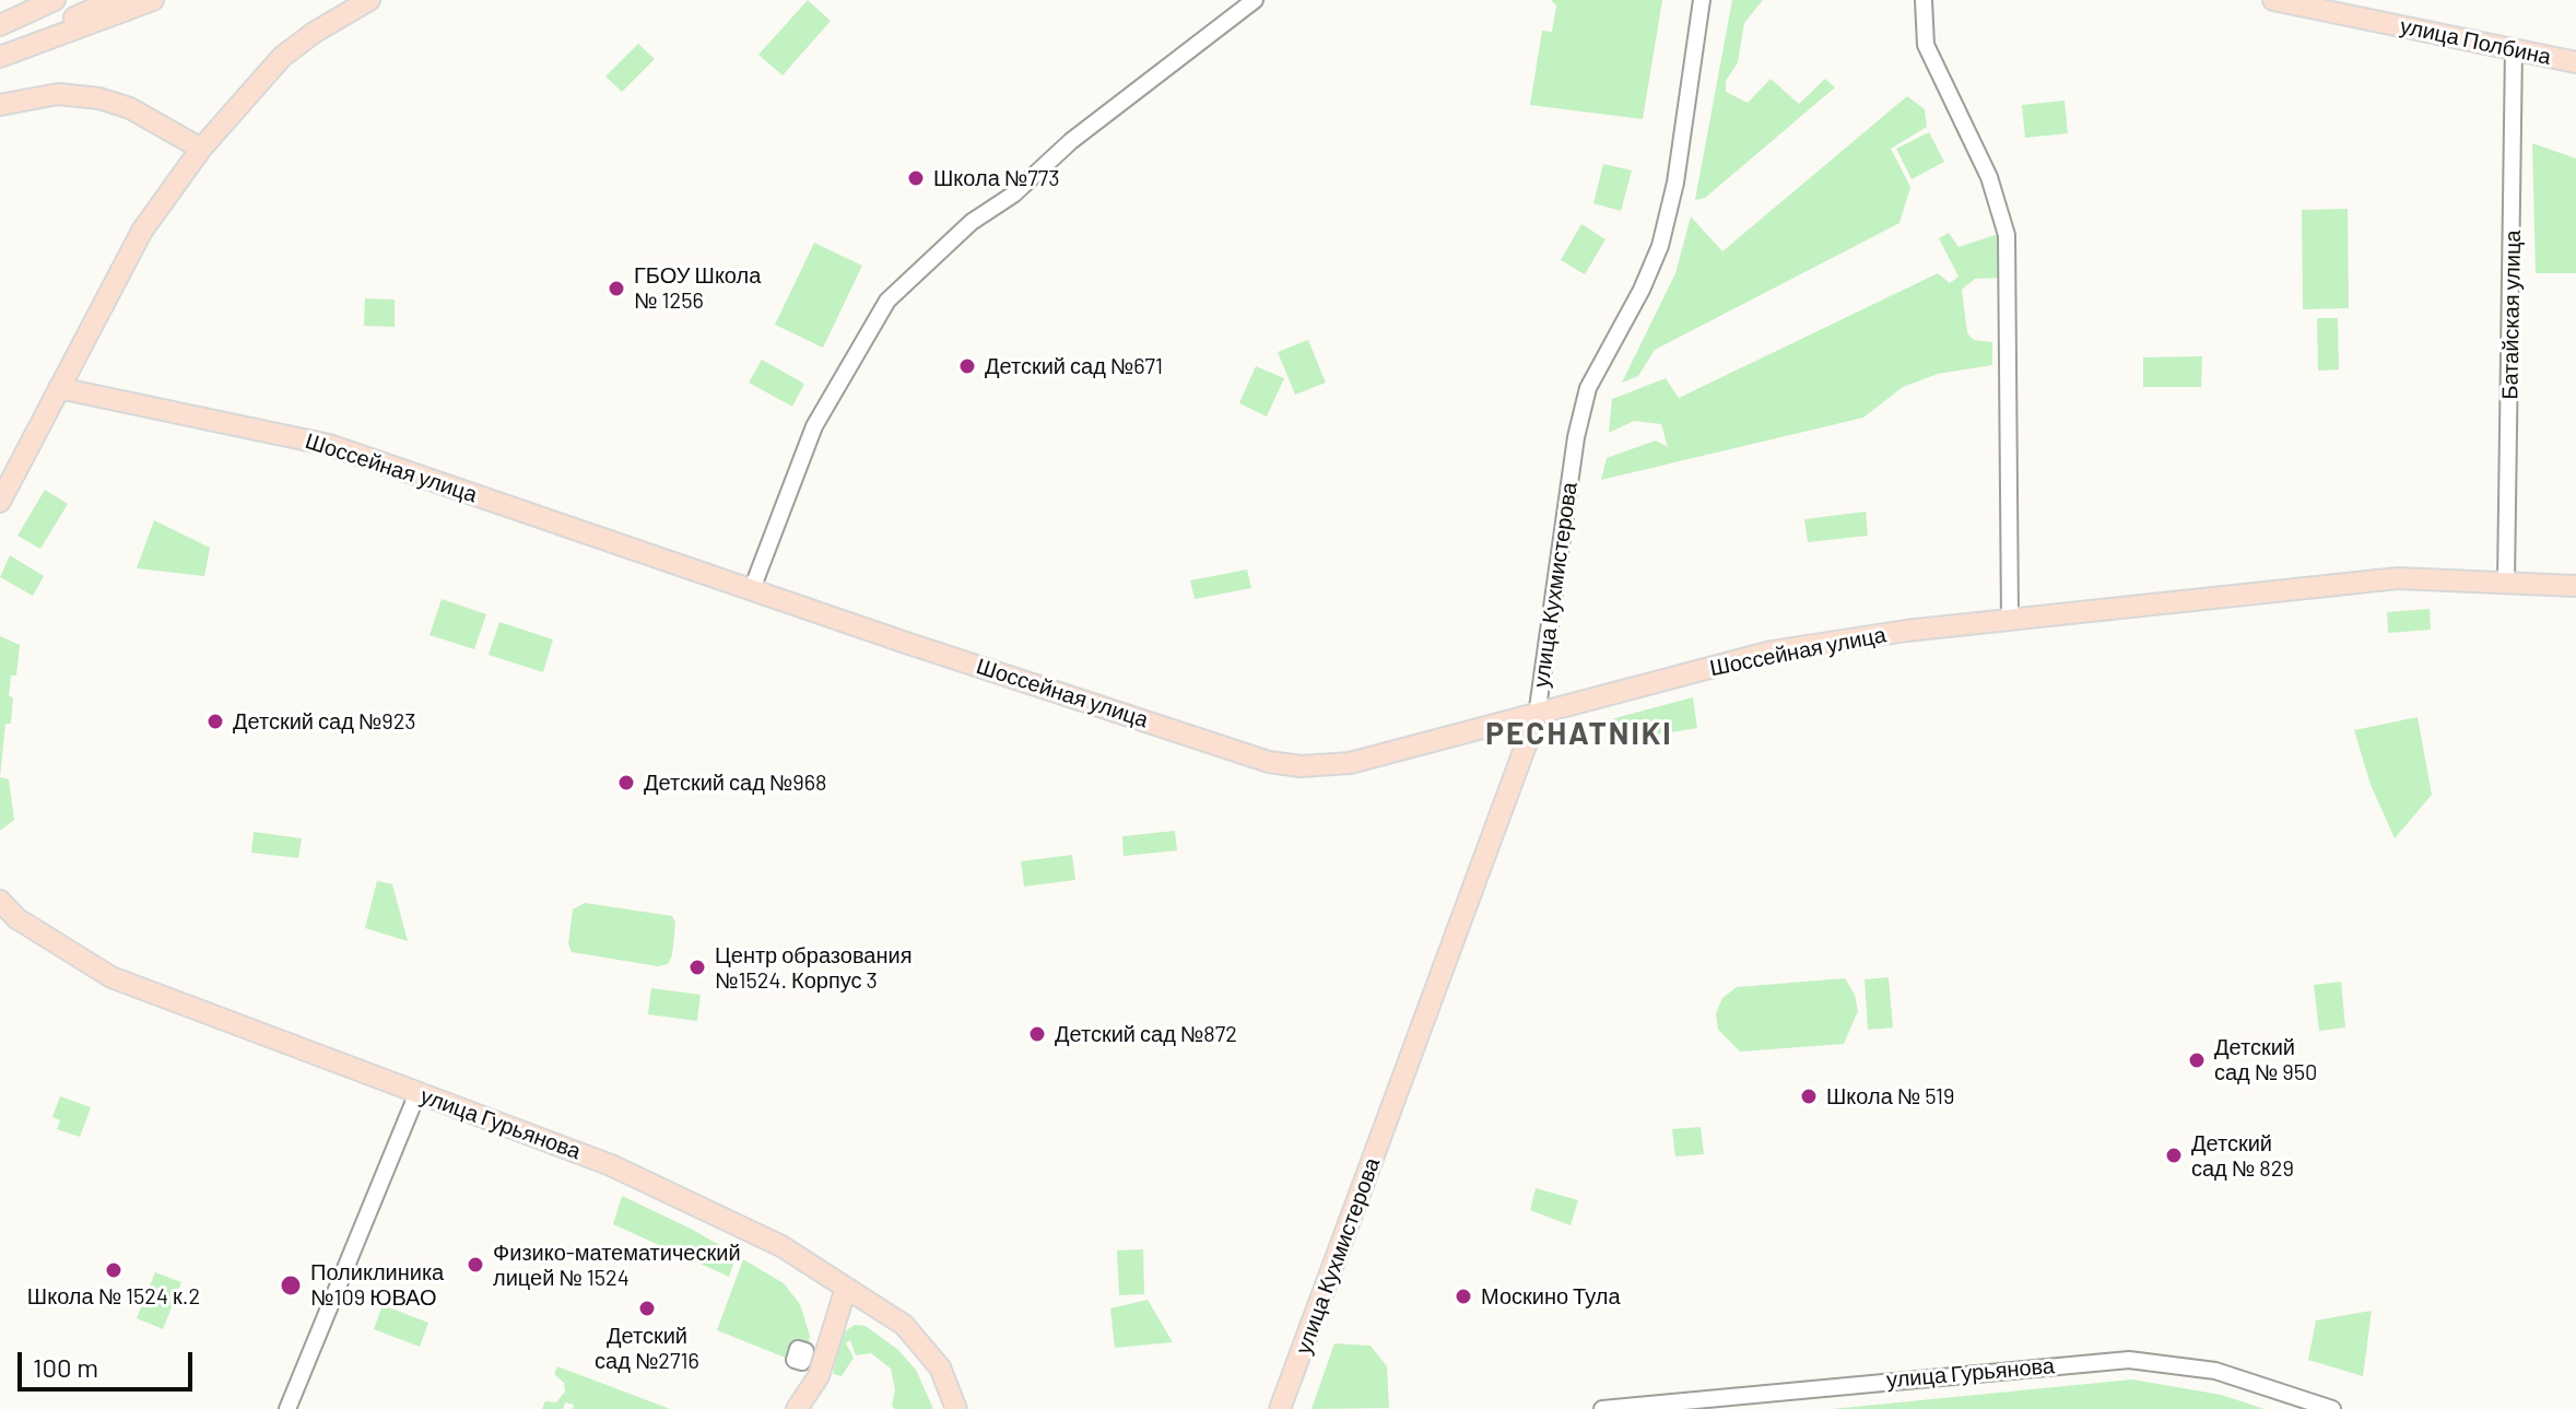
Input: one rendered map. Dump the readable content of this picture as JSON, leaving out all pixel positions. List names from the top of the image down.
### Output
{
  "streets": {
    "main road": [
      "улица Полбина",
      "Шоссейная улица",
      "улица Кухмистерова",
      "улица Гурьянова"
    ],
    "street": ["Батайская улица"]
  },
  "crossings": [
    ["улица Полбина", "Батайская улица"],
    ["Батайская улица", "Шоссейная улица"],
    ["Шоссейная улица", "улица Кухмистерова"]
  ],
  "districts": ["PECHATNIKI"],
  "places": [
    "Школа №773",
    "ГБОУ Школа № 1256",
    "Детский сад №671",
    "Детский сад №923",
    "Детский сад №968",
    "Центр образования №1524. Корпус 3",
    "Детский сад №872",
    "Детский сад № 950",
    "Школа № 519",
    "Детский сад № 829",
    "Физико-математический лицей № 1524",
    "Школа № 1524 к.2",
    "Поликлиника №109 ЮВАО",
    "Москино Тула",
    "Детский сад №2716"
  ],
  "scale_bar": "100 m"
}
